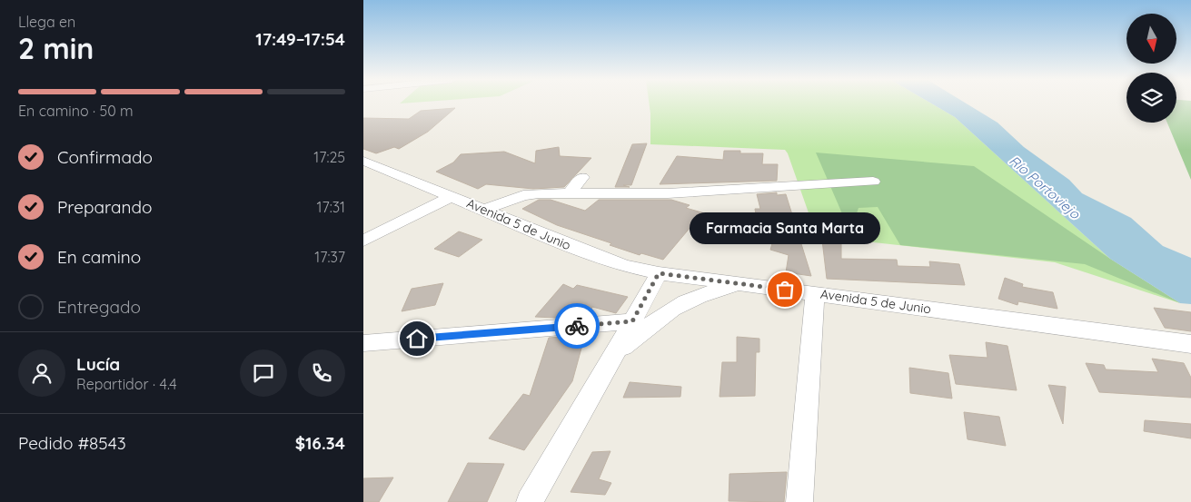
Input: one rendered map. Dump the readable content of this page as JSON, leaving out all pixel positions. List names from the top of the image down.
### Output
{
  "streets": {
    "street": ["Avenida 5 de Junio"]
  },
  "water": ["Río Portoviejo"],
  "places": ["Farmacia Santa Marta"],
  "north": "bottom",
  "page": {
    "heading": ["2 min", "Llega en", "17:49–17:54"],
    "panel": [
      "Lucía",
      "Repartidor · 4.4",
      "Pedido #8543",
      "$16.34"
    ],
    "bar": "En camino · 50 m",
    "list": [
      ["Confirmado", "17:25"],
      ["Preparando", "17:31"],
      ["En camino", "17:37"],
      "Entregado"
    ],
    "bubble": "Farmacia Santa Marta"
  }
}
